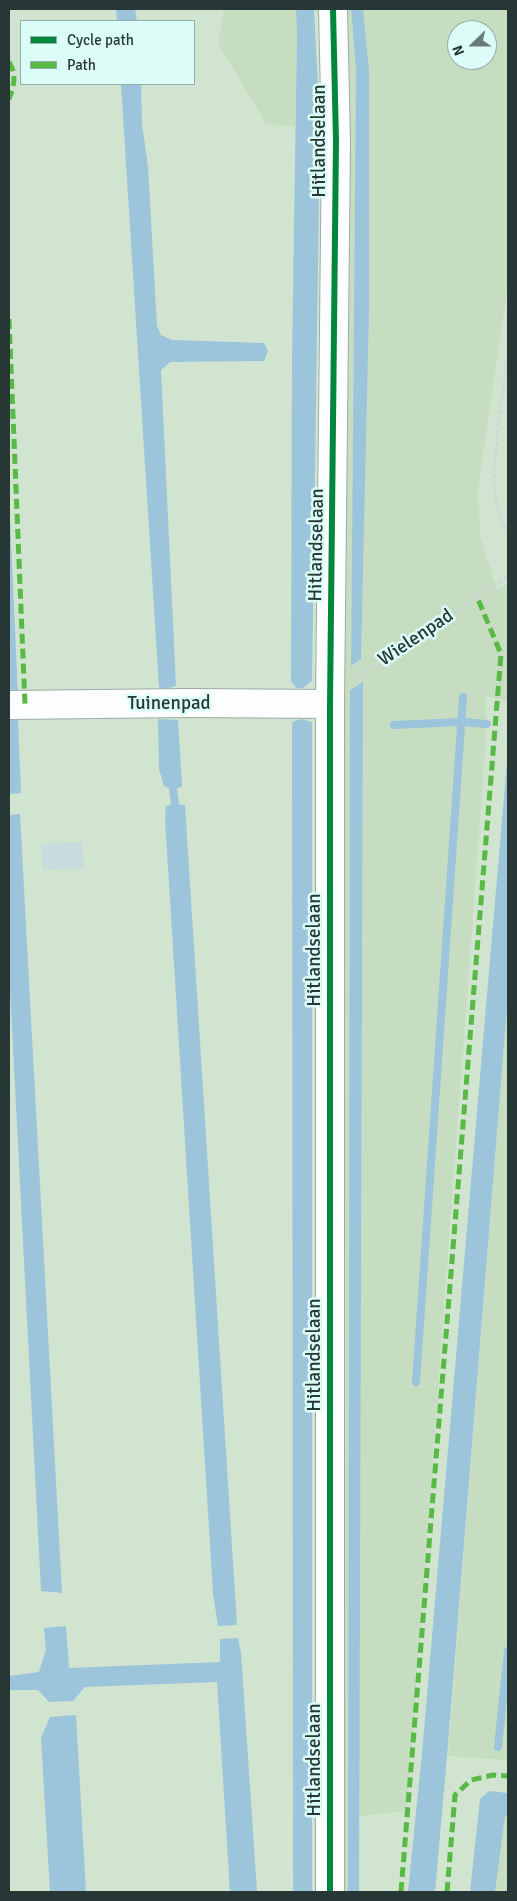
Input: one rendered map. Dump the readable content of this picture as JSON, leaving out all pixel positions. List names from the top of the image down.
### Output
{
  "streets": {
    "street": ["Hitlandselaan", "Tuinenpad"],
    "path": ["Wielenpad"]
  },
  "crossings": [
    ["Hitlandselaan", "Tuinenpad"]
  ],
  "legend": ["Cycle path", "Path"],
  "north": "left"
}
